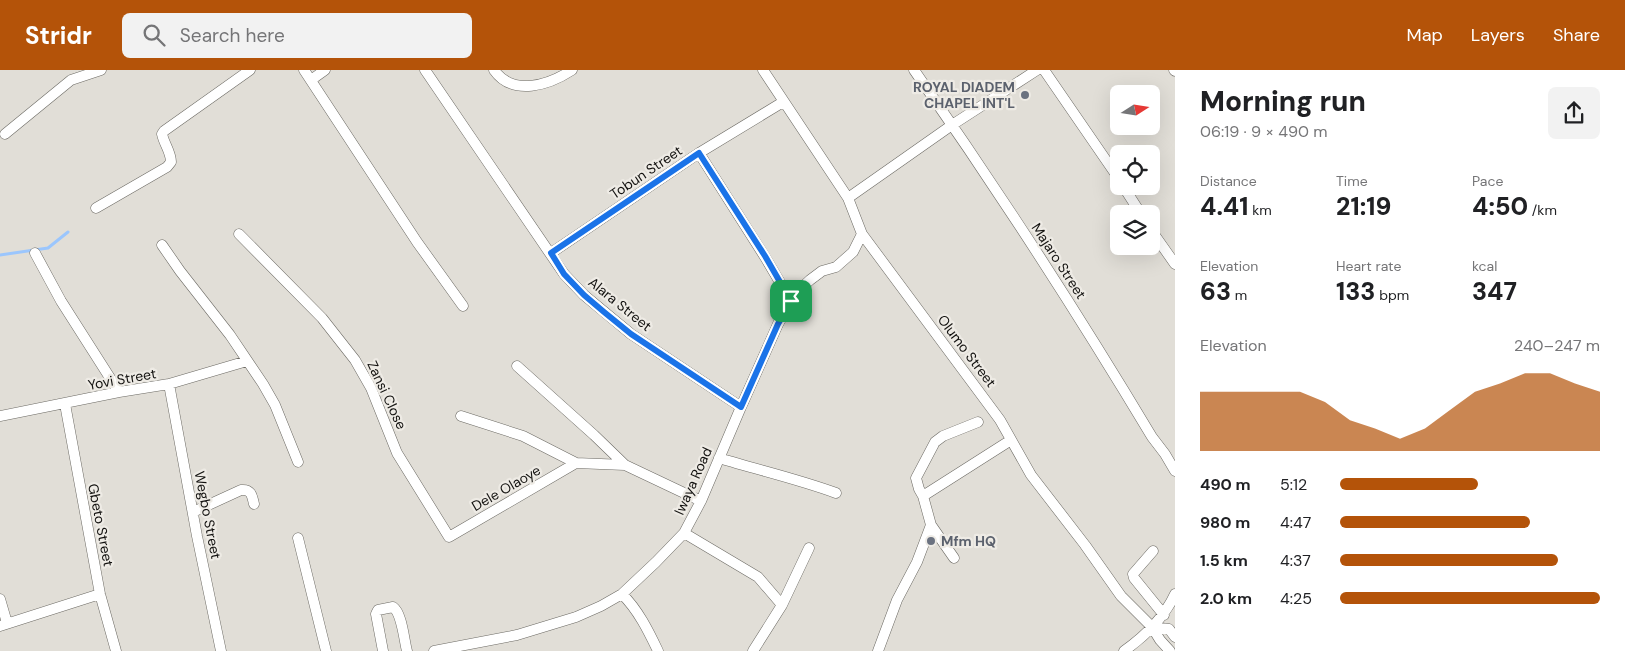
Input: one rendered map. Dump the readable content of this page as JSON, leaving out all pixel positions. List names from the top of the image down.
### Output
{
  "streets": {
    "street": [
      "Tobun Street",
      "Majaro Street",
      "Alara Street",
      "Olumo Street",
      "Yovi Street",
      "Zansi Close",
      "Iwaya Road",
      "Dele Olaoye",
      "Wegbo Street",
      "Gbeto Street"
    ]
  },
  "crossings": [
    ["Tobun Street", "Alara Street"],
    ["Tobun Street", "Olumo Street"],
    ["Alara Street", "Iwaya Road"],
    ["Olumo Street", "Iwaya Road"],
    ["Yovi Street", "Wegbo Street"],
    ["Yovi Street", "Gbeto Street"],
    ["Zansi Close", "Dele Olaoye"]
  ],
  "places": ["ROYAL DIADEM CHAPEL INT'L", "Mfm HQ"],
  "north": "right",
  "page": {
    "header": "Stridr",
    "search": "Search here",
    "nav": ["Map", "Layers", "Share"],
    "heading": ["Morning run", "06:19 · 9 × 490 m"],
    "stats": [
      ["Distance", "4.41 km"],
      ["Time", "21:19"],
      ["Pace", "4:50 /km"],
      ["Elevation", "63 m"],
      ["Heart rate", "133 bpm"],
      ["kcal", "347"]
    ],
    "chart": ["Elevation", "240–247 m"],
    "list": [
      {
        "name": "490 m",
        "note": "5:12"
      },
      {
        "name": "980 m",
        "note": "4:47"
      },
      {
        "name": "1.5 km",
        "note": "4:37"
      },
      {
        "name": "2.0 km",
        "note": "4:25"
      }
    ]
  }
}
